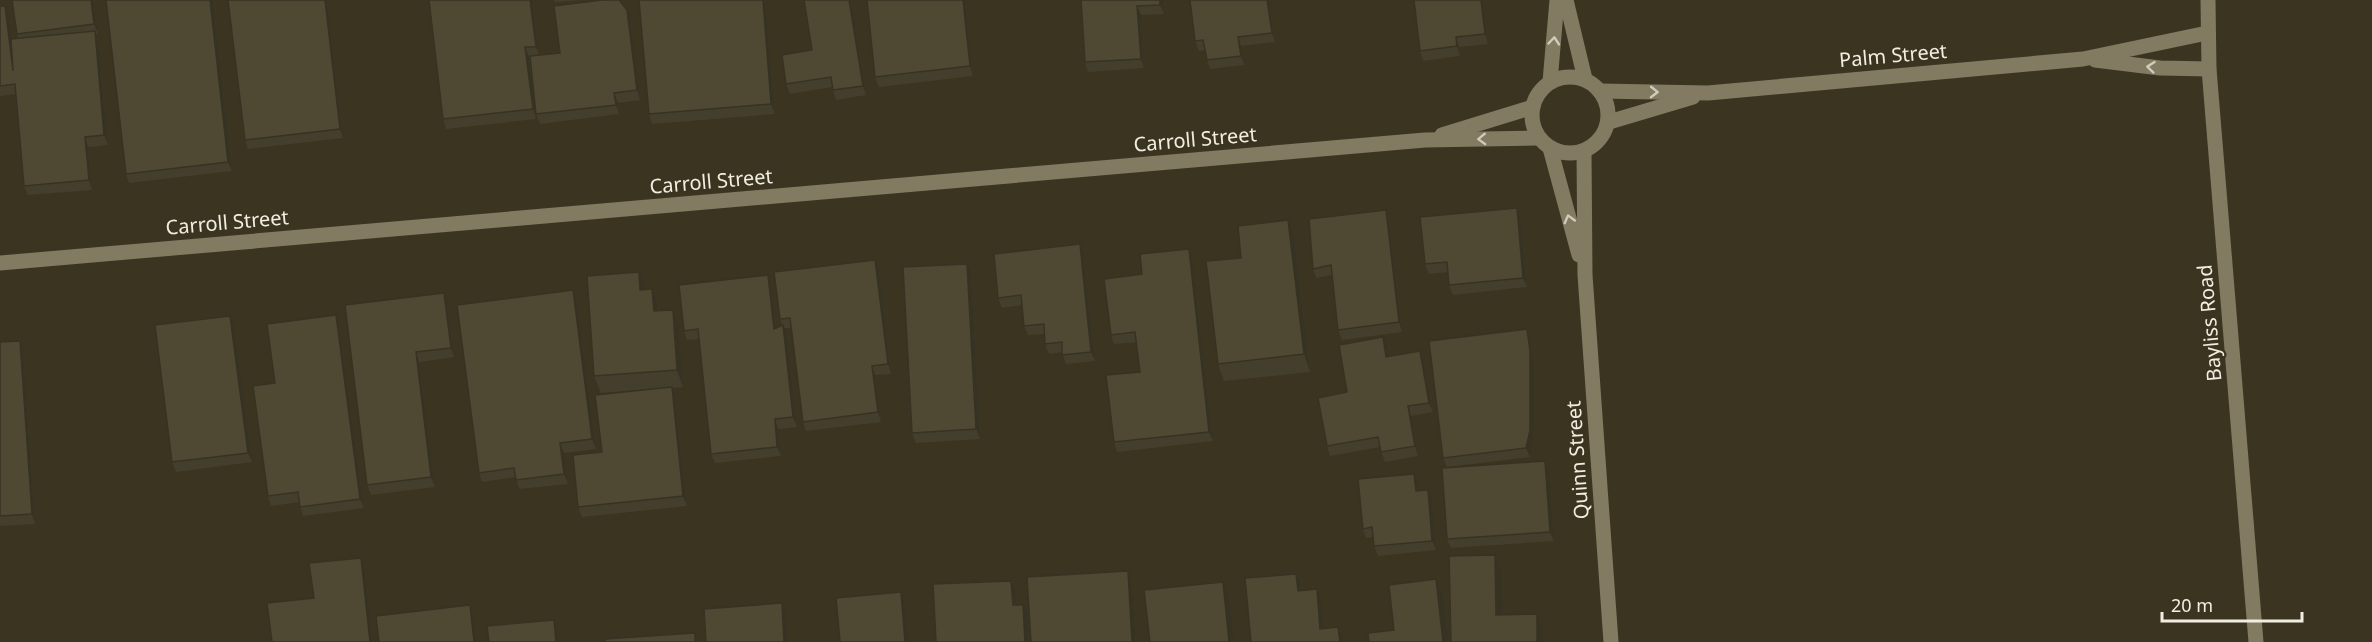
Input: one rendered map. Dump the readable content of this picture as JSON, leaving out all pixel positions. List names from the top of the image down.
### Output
{
  "streets": {
    "street": [
      "Palm Street",
      "Carroll Street",
      "Bayliss Road",
      "Quinn Street"
    ]
  },
  "crossings": [
    ["Palm Street", "Carroll Street"],
    ["Palm Street", "Bayliss Road"],
    ["Palm Street", "Quinn Street"],
    ["Carroll Street", "Quinn Street"]
  ],
  "scale_bar": "20 m"
}
